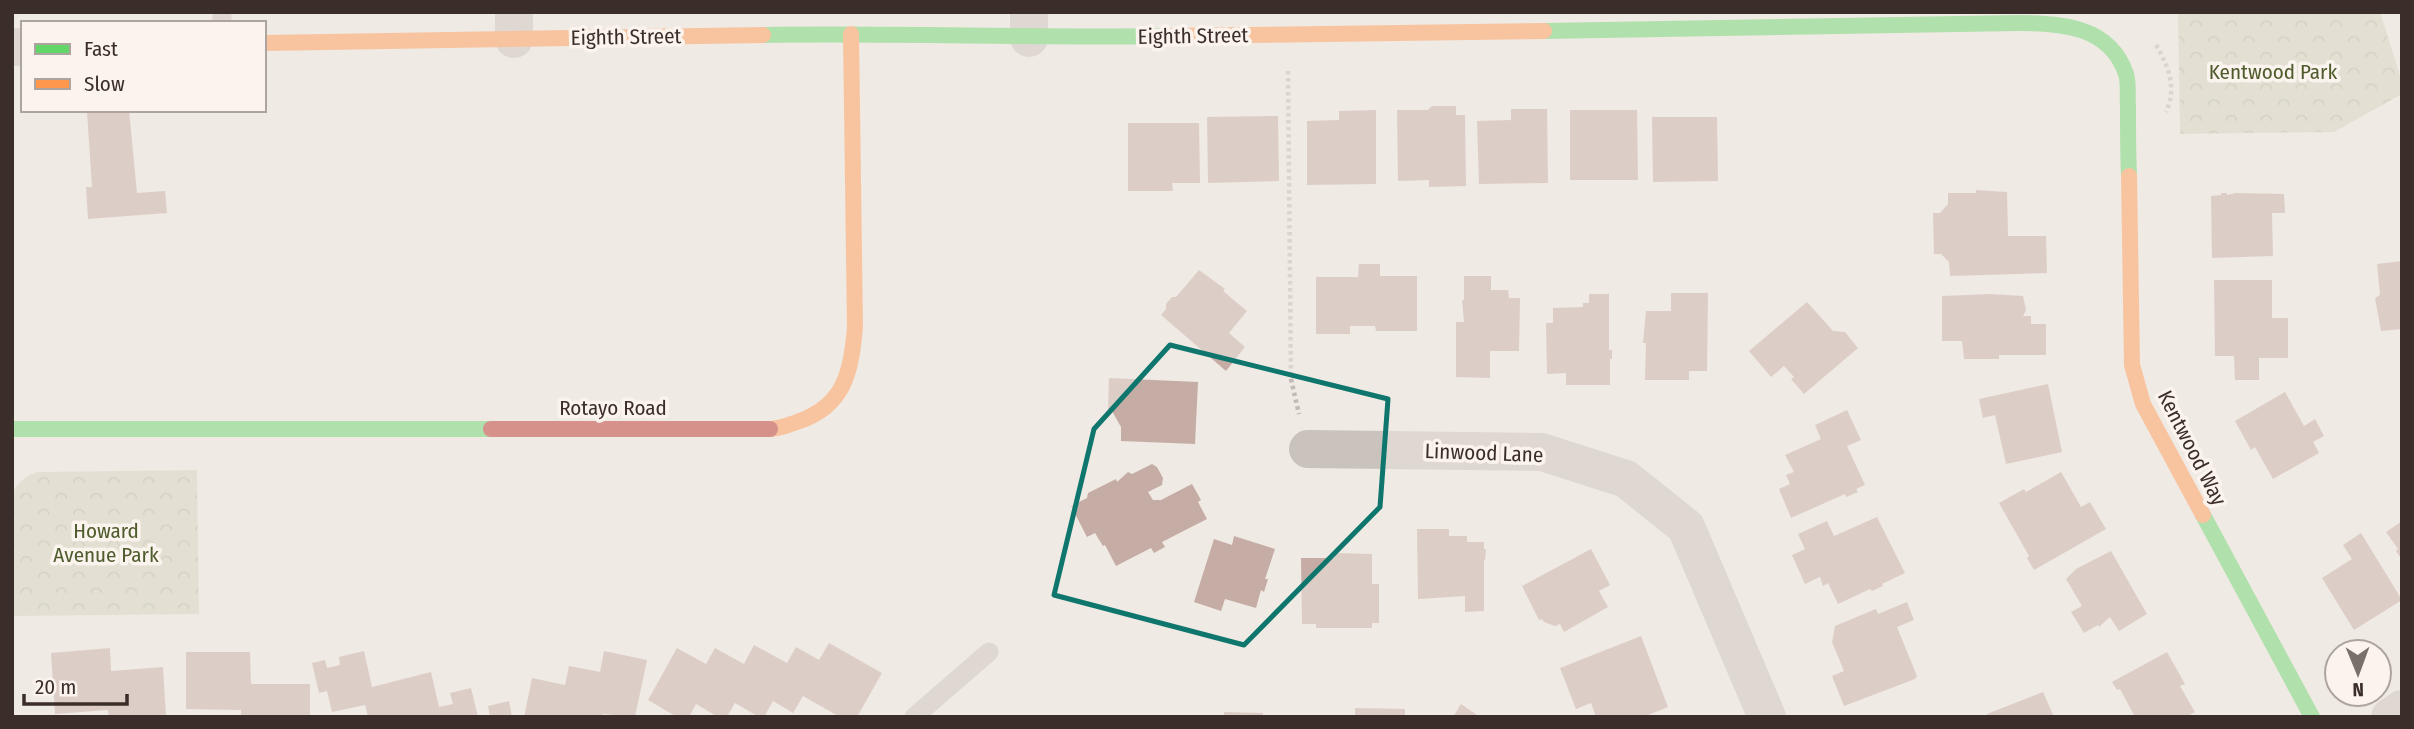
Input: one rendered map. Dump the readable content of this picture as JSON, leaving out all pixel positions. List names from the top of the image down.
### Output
{
  "streets": {
    "street": [
      "Eighth Street",
      "Rotayo Road",
      "Kentwood Way",
      "Linwood Lane"
    ]
  },
  "crossings": [
    ["Eighth Street", "Rotayo Road"],
    ["Eighth Street", "Kentwood Way"]
  ],
  "parks": ["Kentwood Park", "Howard Avenue Park"],
  "legend": ["Fast", "Slow"],
  "scale_bar": "20 m",
  "north": "bottom"
}
